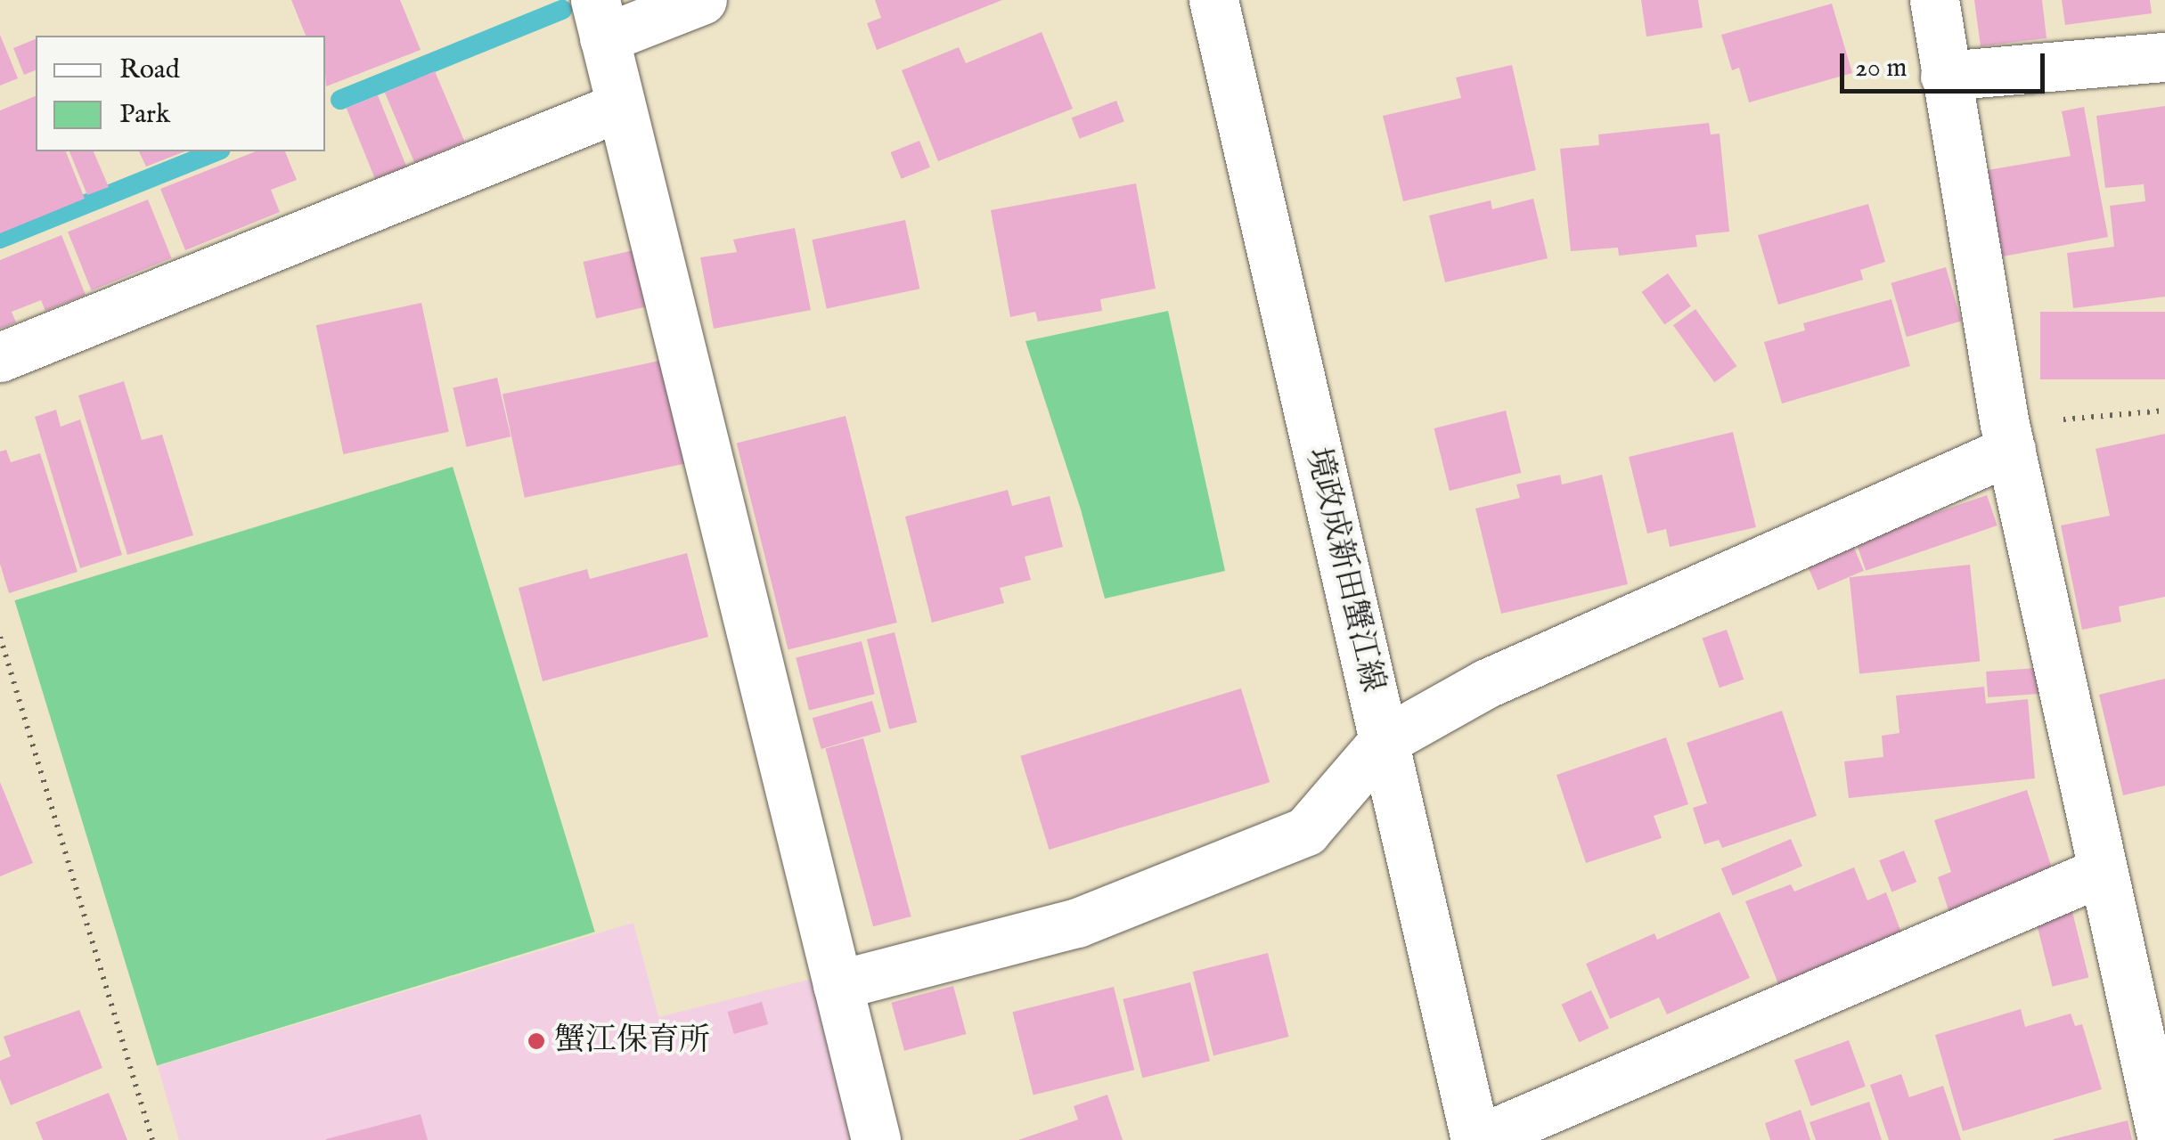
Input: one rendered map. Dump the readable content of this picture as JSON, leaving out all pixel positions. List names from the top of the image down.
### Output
{
  "streets": {
    "street": ["境政成新田蟹江線"]
  },
  "places": ["蟹江保育所"],
  "legend": ["Road", "Park"],
  "scale_bar": "20 m"
}
